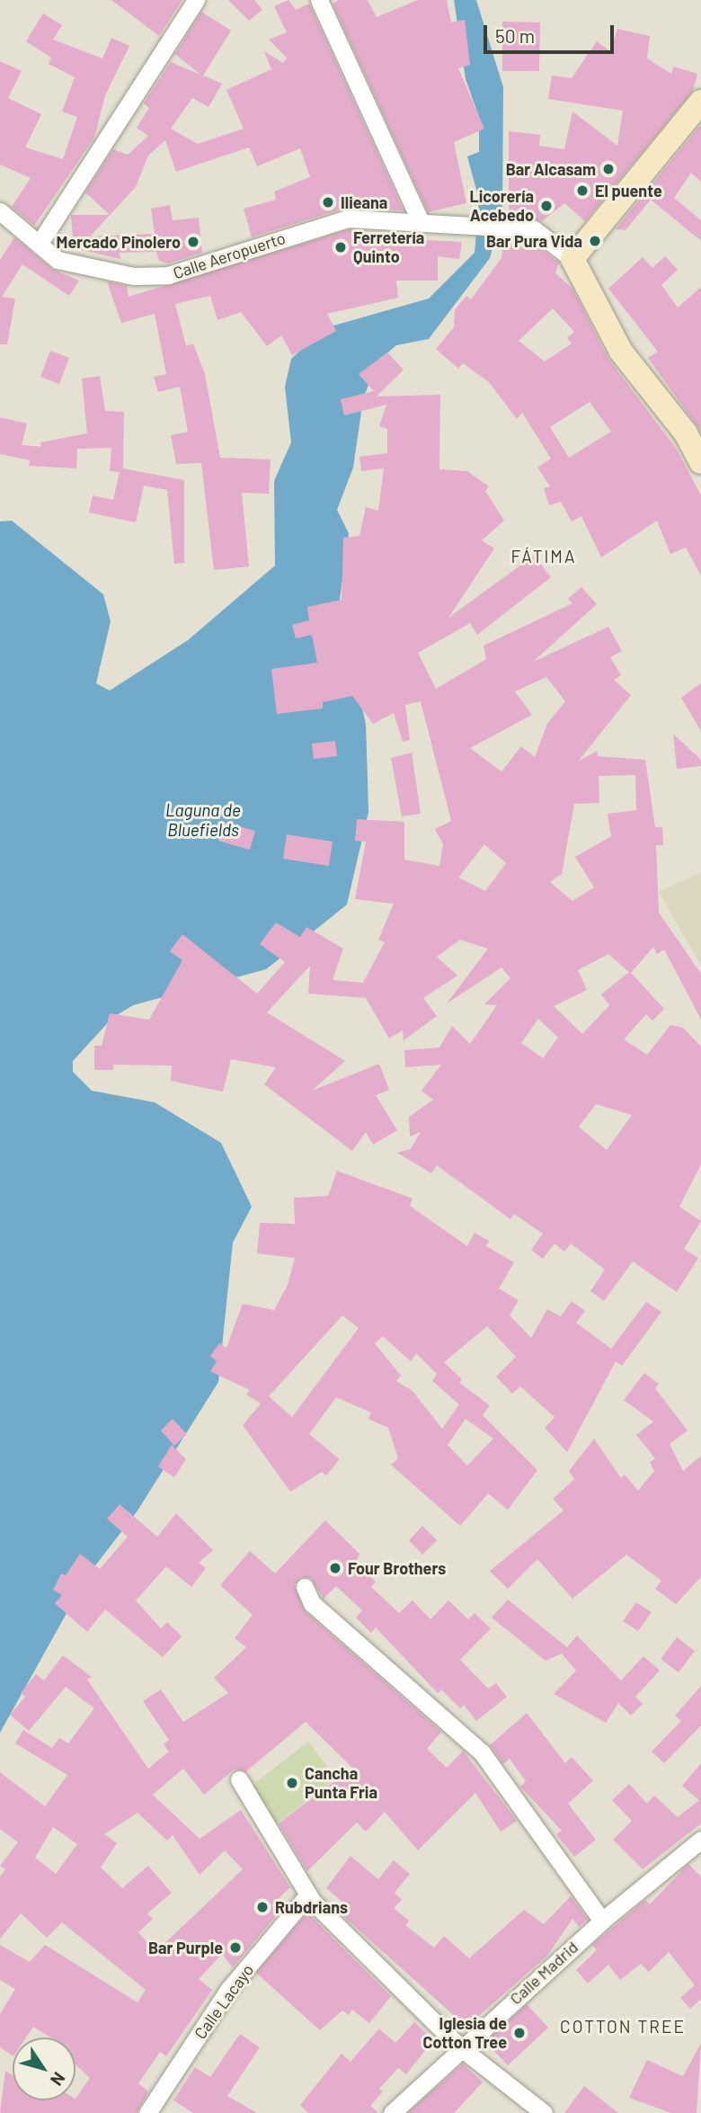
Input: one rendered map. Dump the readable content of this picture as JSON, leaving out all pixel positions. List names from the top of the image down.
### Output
{
  "streets": {
    "street": ["Calle Aeropuerto", "Calle Madrid", "Calle Lacayo"]
  },
  "districts": ["FÁTIMA", "COTTON TREE"],
  "water": ["Laguna de Bluefields"],
  "places": [
    "Bar Alcasam",
    "El puente",
    "Ilieana",
    "Licorería Acebedo",
    "Bar Pura Vida",
    "Mercado Pinolero",
    "Ferretería Quinto",
    "Four Brothers",
    "Cancha Punta Fria",
    "Rubdrians",
    "Bar Purple",
    "Iglesia de Cotton Tree"
  ],
  "scale_bar": "50 m",
  "north": "bottom right"
}
